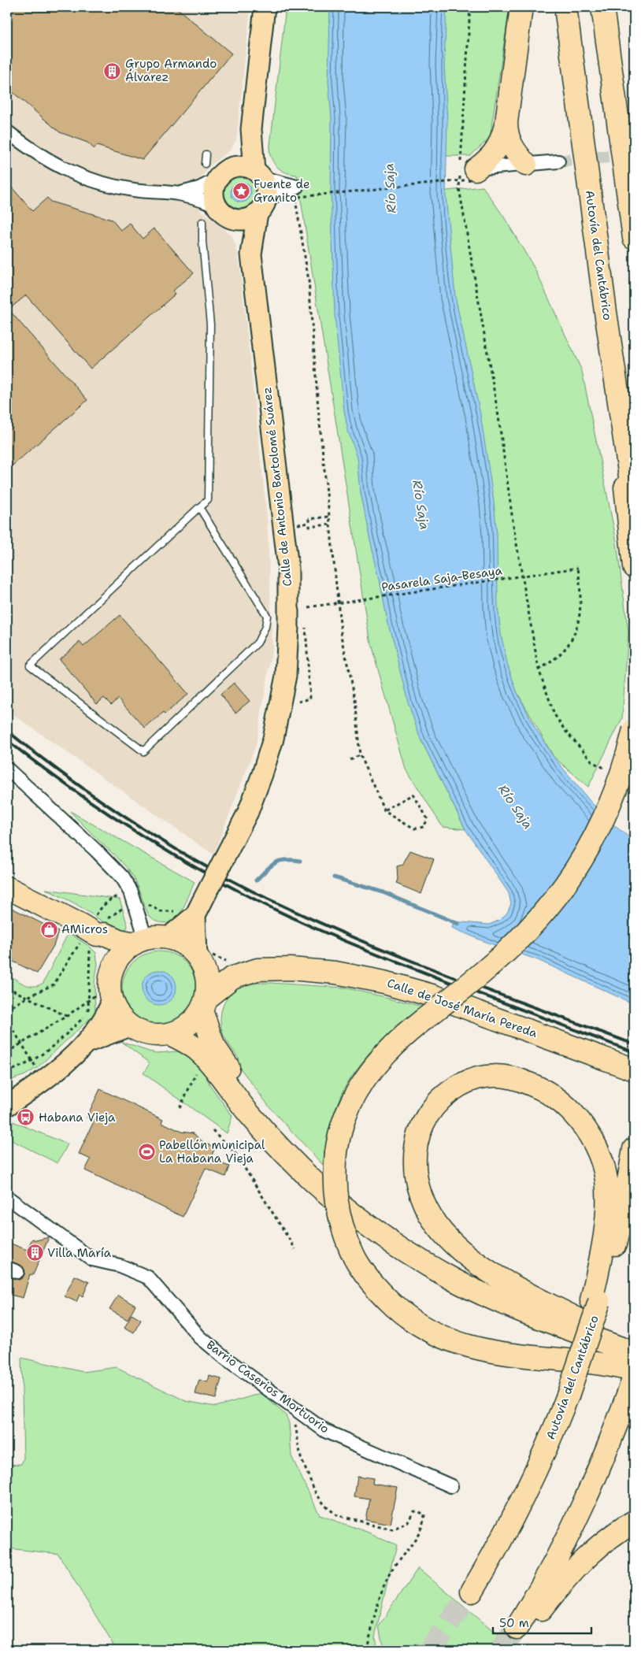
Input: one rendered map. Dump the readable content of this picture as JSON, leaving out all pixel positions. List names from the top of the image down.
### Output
{
  "streets": {
    "highway": ["Autovía del Cantábrico", "Calle de José María Pereda"],
    "main road": ["Calle de Antonio Bartolomé Suárez"],
    "street": ["Barrio Caserios Mortuorio"],
    "path": ["Pasarela Saja-Besaya"]
  },
  "crossings": [
    ["Calle de Antonio Bartolomé Suárez", "Calle de José María Pereda"]
  ],
  "water": ["Río Saja"],
  "places": {
    "building": ["Grupo Armando Álvarez", "Villa María"],
    "place": ["Fuente de Granito"],
    "shop": ["AMicros"],
    "bus stop": ["Habana Vieja"],
    "sports": ["Pabellón municipal La Habana Vieja"]
  },
  "scale_bar": "50 m"
}
